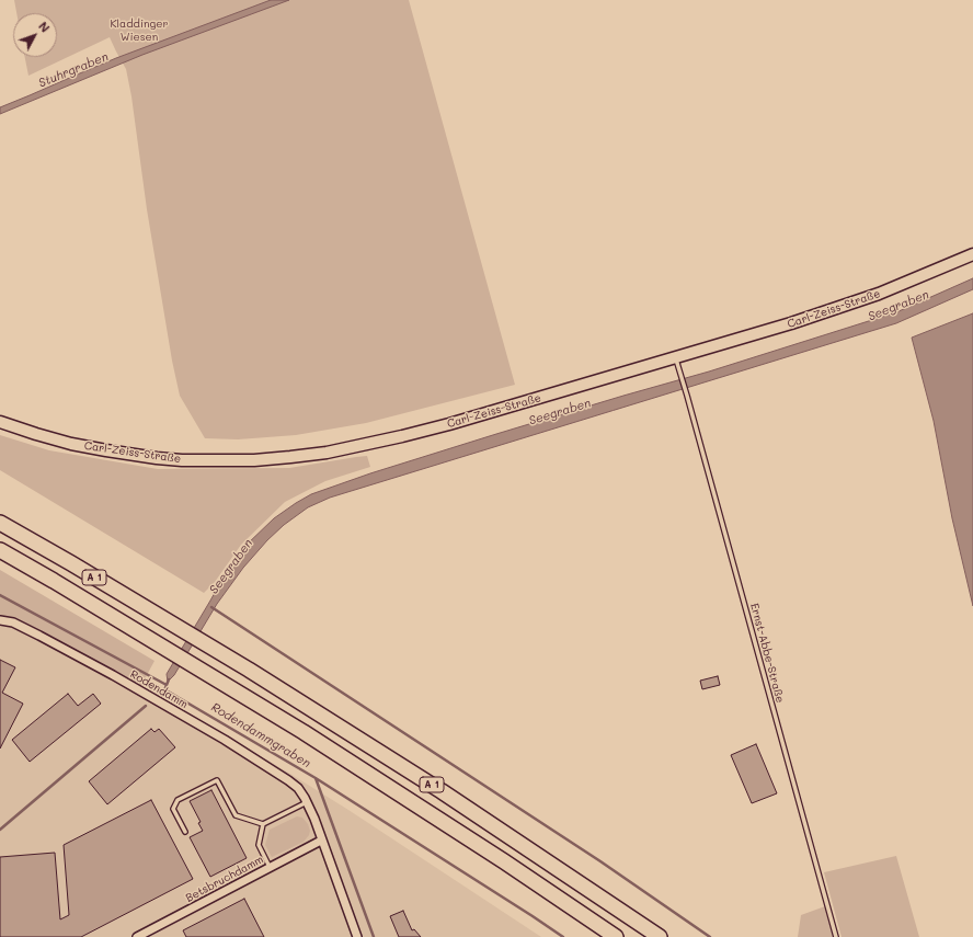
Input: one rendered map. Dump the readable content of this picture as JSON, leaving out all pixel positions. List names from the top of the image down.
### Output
{
  "streets": {
    "highway": ["A 1"],
    "main road": ["Carl-Zeiss-Straße"],
    "street": ["Rodendamm", "Betsbruchdamm"],
    "lane": ["Ernst-Abbe-Straße"]
  },
  "crossings": [
    ["Carl-Zeiss-Straße", "Ernst-Abbe-Straße"],
    ["Rodendamm", "Betsbruchdamm"]
  ],
  "water": ["Stuhrgraben", "Seegraben", "Rodendammgraben"],
  "parks": ["Kladdinger Wiesen"],
  "north": "top right"
}
